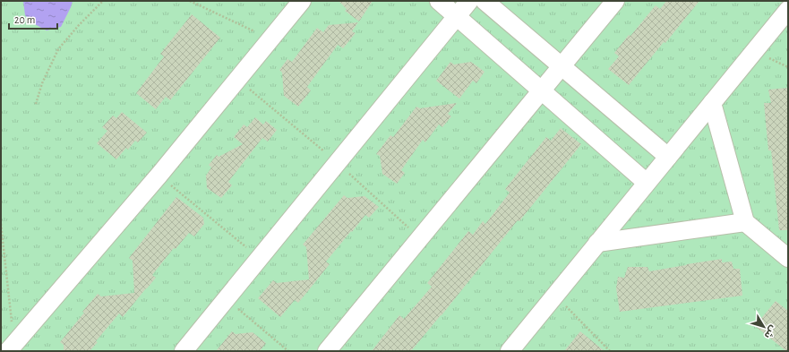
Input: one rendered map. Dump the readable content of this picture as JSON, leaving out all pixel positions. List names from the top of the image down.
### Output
{
  "scale_bar": "20 m",
  "north": "bottom right"
}
